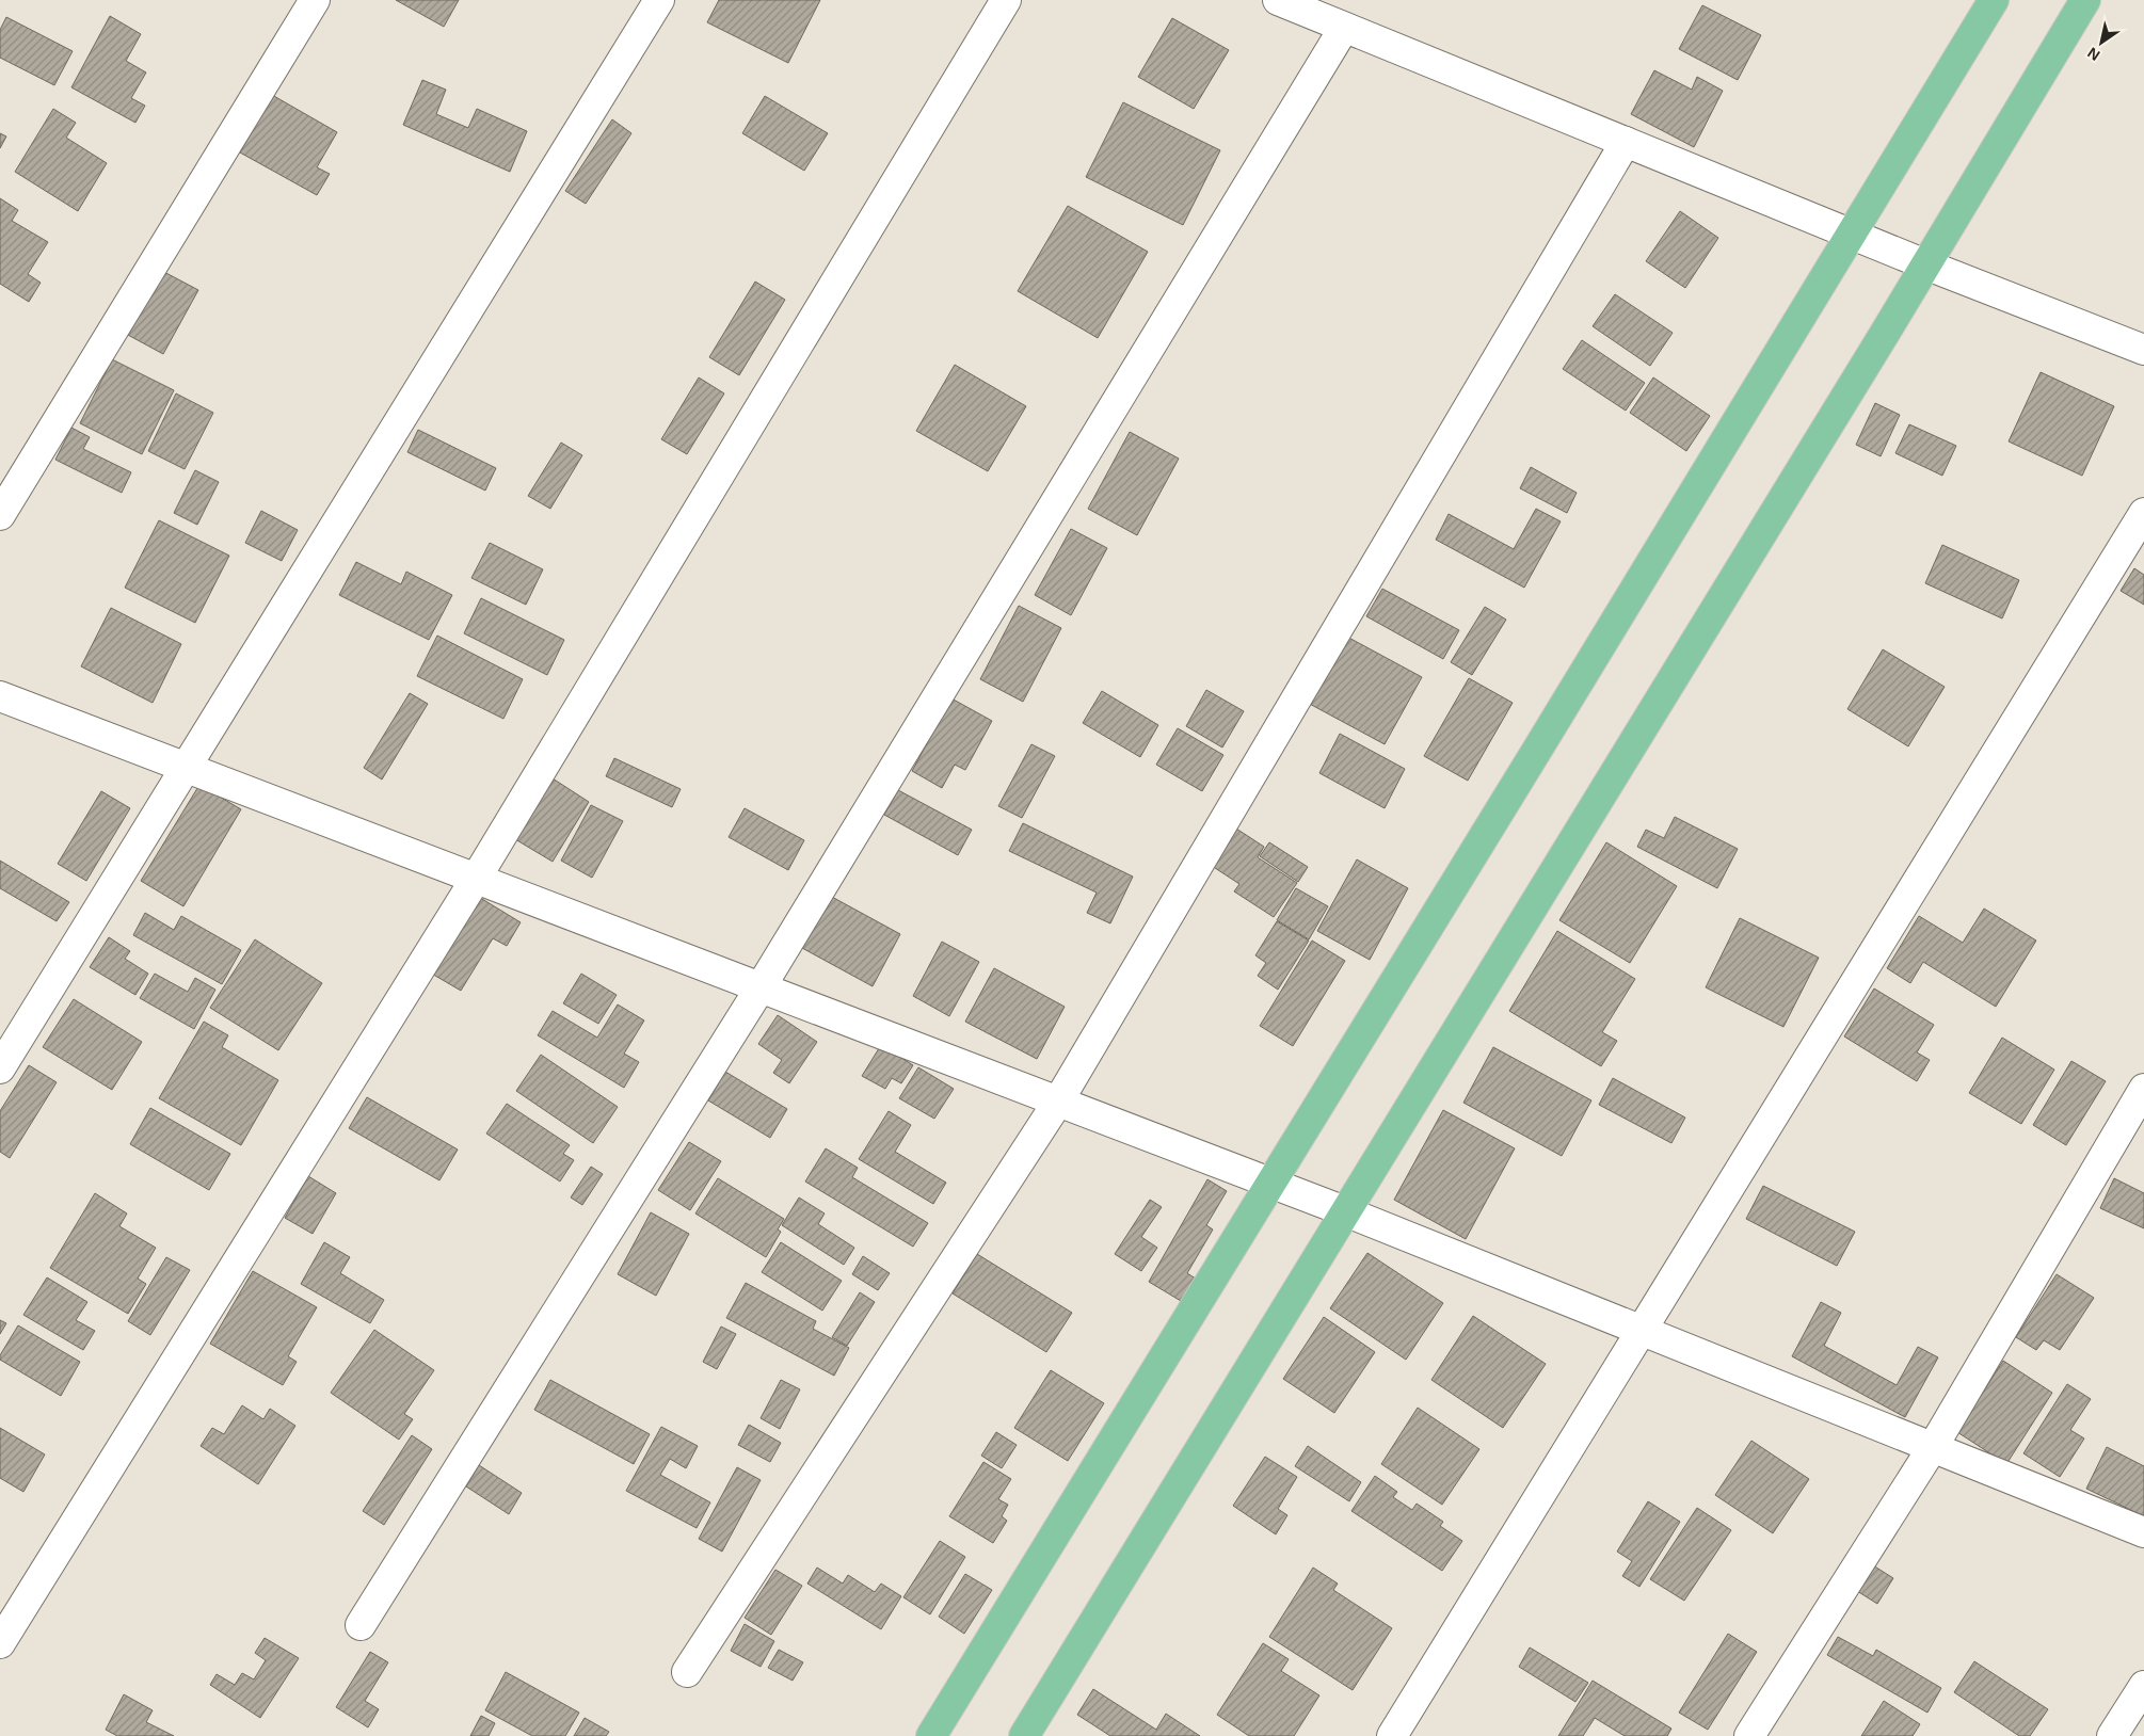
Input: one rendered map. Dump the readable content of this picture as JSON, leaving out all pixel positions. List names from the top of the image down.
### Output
{
  "north": "bottom left"
}
